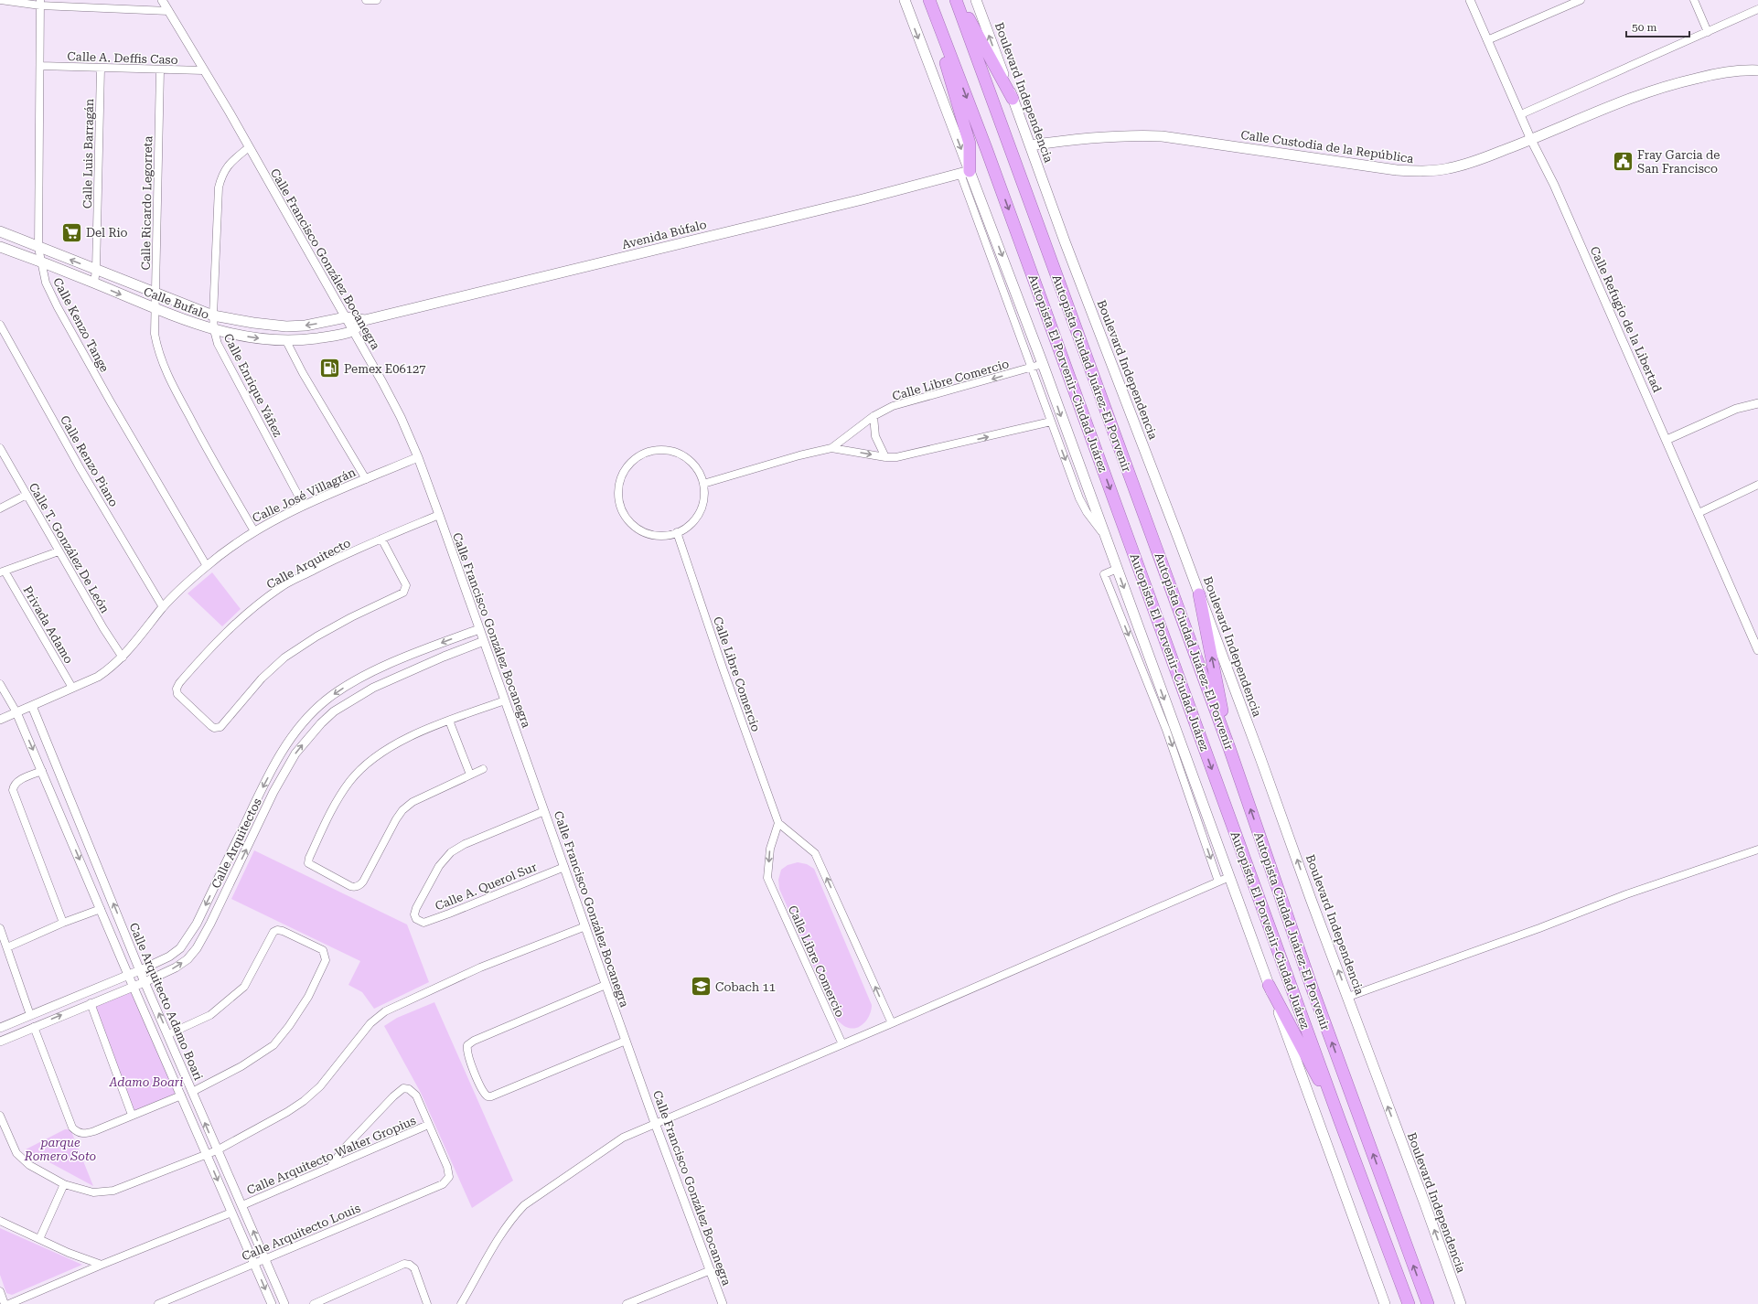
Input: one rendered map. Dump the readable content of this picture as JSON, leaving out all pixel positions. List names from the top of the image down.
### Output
{
  "streets": {
    "highway": ["Autopista El Porvenir-Ciudad Juárez", "Autopista Ciudad Juárez-El Porvenir"],
    "main road": [
      "Boulevard Independencia",
      "Calle Custodia de la República",
      "Avenida Búfalo",
      "Calle Bufalo"
    ],
    "street": [
      "Calle A. Deffis Caso",
      "Calle Luis Barragán",
      "Calle Ricardo Legorreta",
      "Calle Francisco González Bocanegra",
      "Calle Refugio de la Libertad",
      "Calle Kenzo Tange",
      "Calle Libre Comercio",
      "Calle Enrique Yáñez",
      "Calle Renzo Piano",
      "Calle José Villagrán",
      "Calle T. González De León",
      "Calle Arquitecto",
      "Privada Adamo",
      "Calle Arquitectos",
      "Calle A. Querol Sur",
      "Calle Arquitecto Adamo Boari",
      "Calle Arquitecto Walter Gropius",
      "Calle Arquitecto Louis"
    ]
  },
  "crossings": [
    ["Calle A. Deffis Caso", "Calle Luis Barragán"],
    ["Calle A. Deffis Caso", "Calle Ricardo Legorreta"],
    ["Calle A. Deffis Caso", "Calle Francisco González Bocanegra"],
    ["Calle A. Deffis Caso", "Calle Kenzo Tange"],
    ["Boulevard Independencia", "Calle Custodia de la República"],
    ["Calle Custodia de la República", "Calle Refugio de la Libertad"],
    ["Calle Luis Barragán", "Calle Bufalo"],
    ["Calle Ricardo Legorreta", "Calle Bufalo"],
    ["Calle Ricardo Legorreta", "Calle José Villagrán"],
    ["Avenida Búfalo", "Calle Francisco González Bocanegra"],
    ["Avenida Búfalo", "Calle Bufalo"],
    ["Calle Francisco González Bocanegra", "Calle Bufalo"],
    ["Calle Francisco González Bocanegra", "Calle Enrique Yáñez"],
    ["Calle Francisco González Bocanegra", "Calle José Villagrán"],
    ["Calle Francisco González Bocanegra", "Calle Arquitecto"],
    ["Calle Francisco González Bocanegra", "Calle Arquitectos"],
    ["Calle Francisco González Bocanegra", "Calle A. Querol Sur"],
    ["Calle Bufalo", "Calle Kenzo Tange"],
    ["Calle Bufalo", "Calle Enrique Yáñez"],
    ["Calle Kenzo Tange", "Calle José Villagrán"],
    ["Calle Enrique Yáñez", "Calle José Villagrán"],
    ["Calle Renzo Piano", "Calle José Villagrán"],
    ["Calle José Villagrán", "Calle T. González De León"],
    ["Calle José Villagrán", "Privada Adamo"],
    ["Calle José Villagrán", "Calle Arquitecto Adamo Boari"],
    ["Calle Arquitectos", "Calle Arquitecto Adamo Boari"],
    ["Calle Arquitecto Adamo Boari", "Calle Arquitecto Walter Gropius"],
    ["Calle Arquitecto Adamo Boari", "Calle Arquitecto Louis"],
    ["Calle Arquitecto Walter Gropius", "Calle Arquitecto Louis"]
  ],
  "one_way": ["Autopista Ciudad Juárez-El Porvenir"],
  "parks": ["Adamo Boari", "parque Romero Soto"],
  "places": {
    "public building": ["Fray Garcia de San Francisco"],
    "supermarket": ["Del Rio"],
    "fuel station": ["Pemex E06127"],
    "school or university": ["Cobach 11"]
  },
  "scale_bar": "50 m"
}
